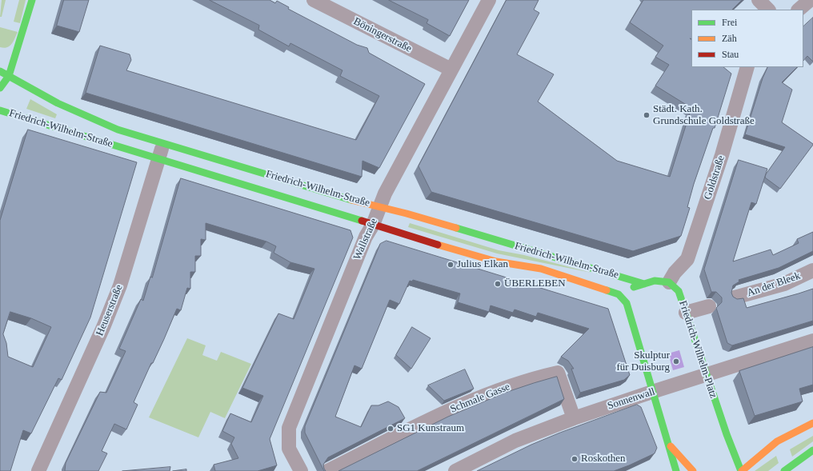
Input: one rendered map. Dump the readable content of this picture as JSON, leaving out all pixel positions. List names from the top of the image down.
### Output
{
  "streets": {
    "main road": ["Friedrich-Wilhelm-Straße", "Friedrich-Wilhelm-Platz"],
    "street": [
      "Böningerstraße",
      "Goldstraße",
      "Wallstraße",
      "An der Bleek",
      "Heuserstraße",
      "Schmale Gasse",
      "Sonnenwall"
    ]
  },
  "crossings": [
    ["Böningerstraße", "Wallstraße"],
    ["Friedrich-Wilhelm-Straße", "Wallstraße"],
    ["Friedrich-Wilhelm-Straße", "Heuserstraße"],
    ["Goldstraße", "Friedrich-Wilhelm-Platz"],
    ["Friedrich-Wilhelm-Platz", "Sonnenwall"],
    ["Schmale Gasse", "Sonnenwall"]
  ],
  "places": [
    "Städt. Kath. Grundschule Goldstraße",
    "Julius Elkan",
    "ÜBERLEBEN",
    "Skulptur für Duisburg",
    "SG1 Kunstraum",
    "Roskothen"
  ],
  "legend": ["Frei", "Zäh", "Stau"]
}
